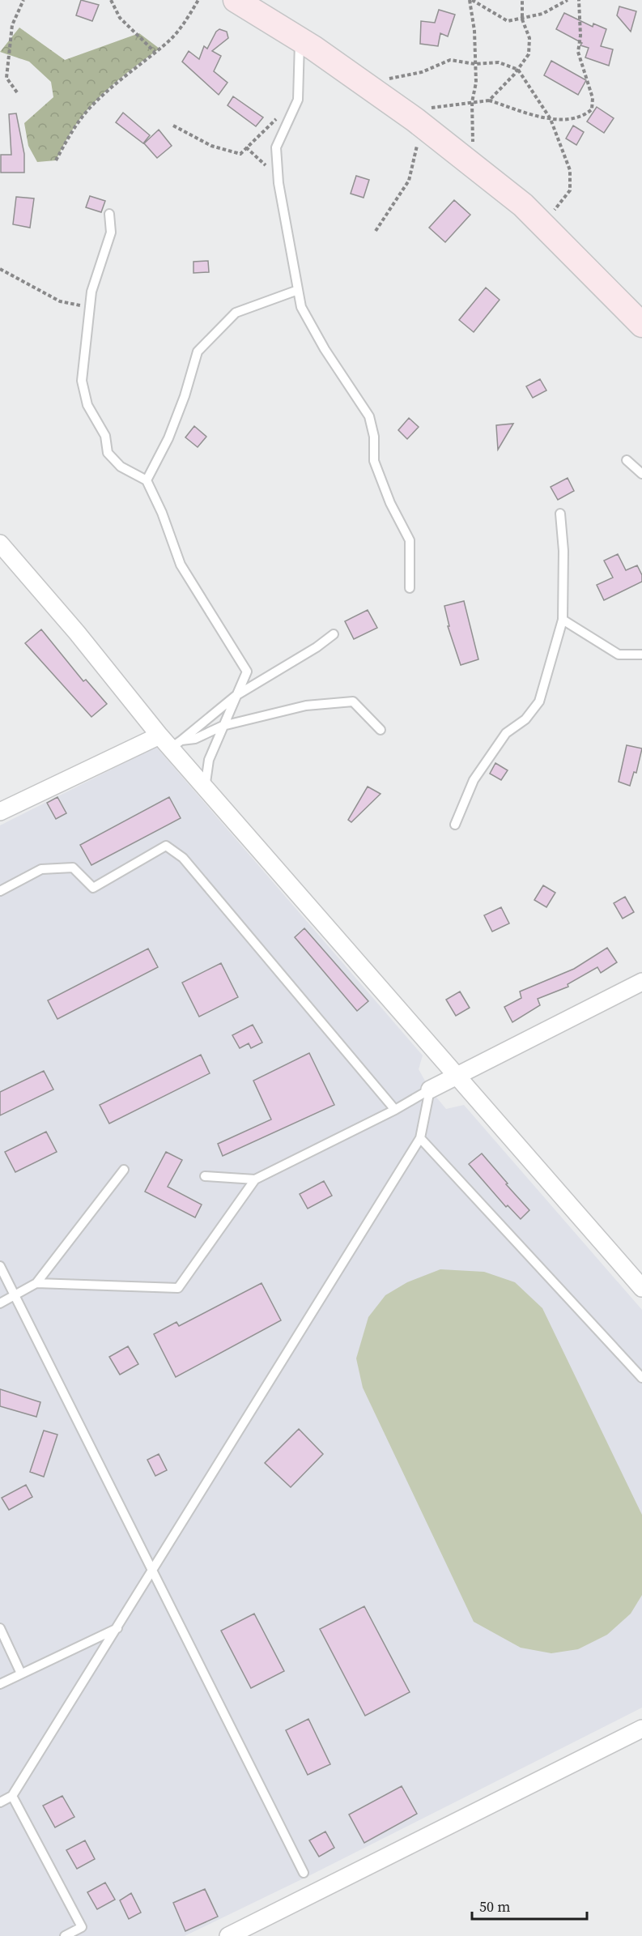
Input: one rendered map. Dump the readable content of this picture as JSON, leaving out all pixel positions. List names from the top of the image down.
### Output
{
  "scale_bar": "50 m"
}
